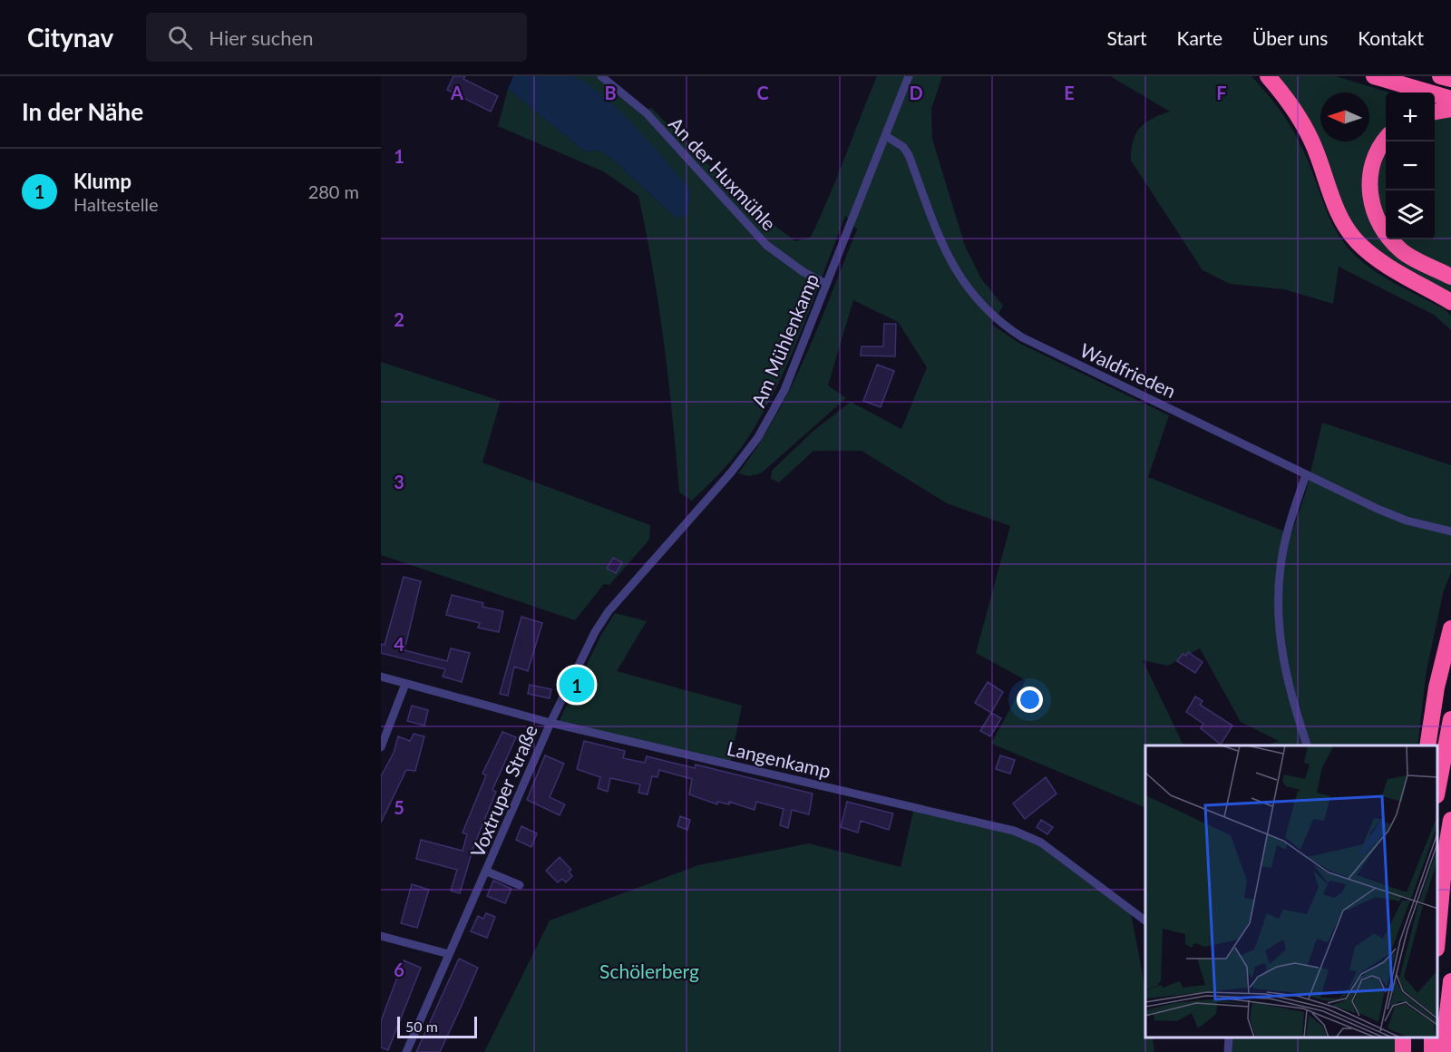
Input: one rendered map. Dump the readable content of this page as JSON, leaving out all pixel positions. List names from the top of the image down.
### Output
{
  "streets": {
    "street": [
      "An der Huxmühle",
      "Am Mühlenkamp",
      "Waldfrieden",
      "Langenkamp",
      "Voxtruper Straße"
    ]
  },
  "crossings": [
    ["An der Huxmühle", "Am Mühlenkamp"],
    ["Am Mühlenkamp", "Waldfrieden"],
    ["Am Mühlenkamp", "Langenkamp"],
    ["Am Mühlenkamp", "Voxtruper Straße"],
    ["Langenkamp", "Voxtruper Straße"]
  ],
  "parks": ["Schölerberg"],
  "scale_bar": "50 m",
  "north": "left",
  "page": {
    "header": "Citynav",
    "search": "Hier suchen",
    "nav": [
      "Start",
      "Karte",
      "Über uns",
      "Kontakt"
    ],
    "heading": "In der Nähe",
    "map_buttons": ["+", "−"],
    "list": [
      {
        "mark": "1",
        "name": "Klump",
        "note": "Haltestelle",
        "value": "280 m"
      }
    ],
    "pins": "1",
    "scale": "50 m"
  },
  "grid": {
    "columns": [
      "A",
      "B",
      "C",
      "D",
      "E",
      "F"
    ],
    "rows": [
      "1",
      "2",
      "3",
      "4",
      "5",
      "6"
    ]
  }
}
